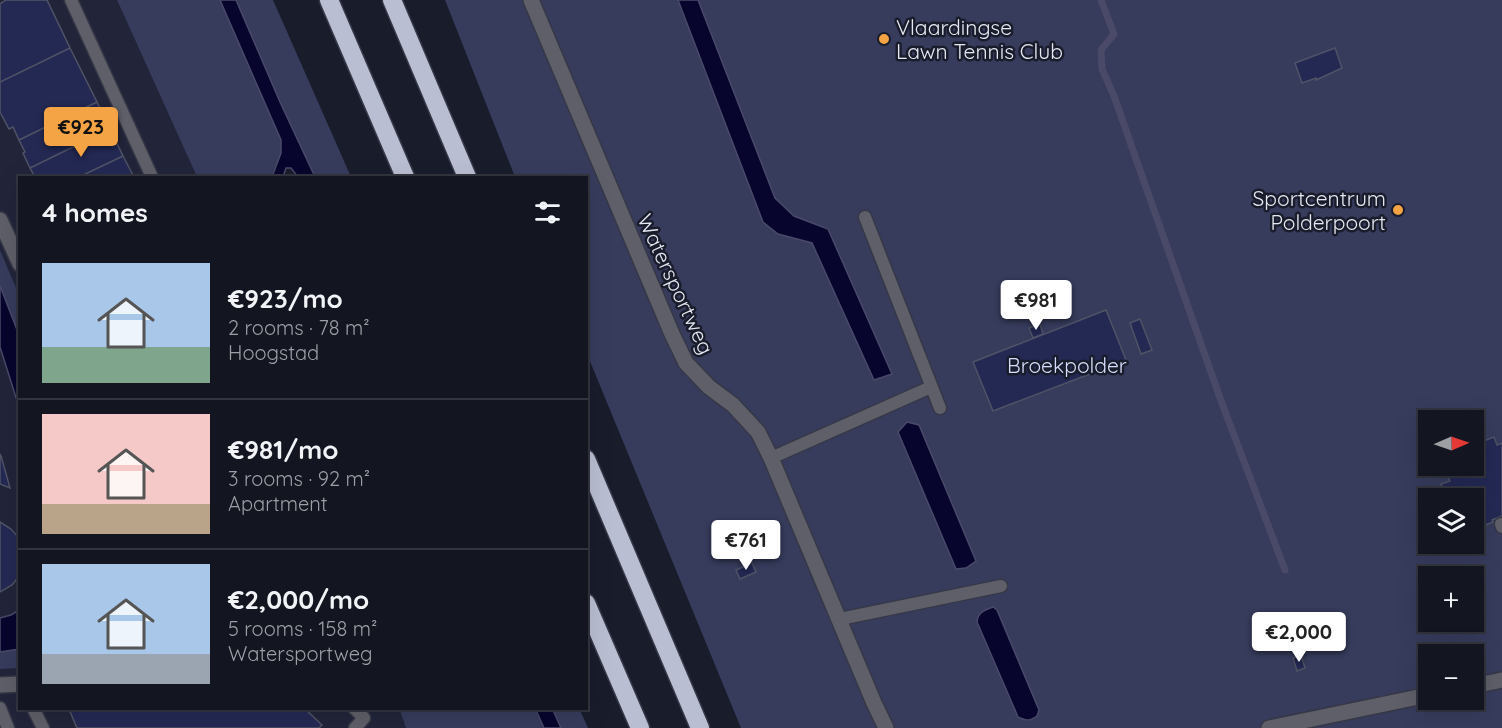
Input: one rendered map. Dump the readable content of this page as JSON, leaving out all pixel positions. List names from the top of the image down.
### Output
{
  "streets": {
    "street": ["Watersportweg"]
  },
  "parks": ["Broekpolder"],
  "places": ["Vlaardingse Lawn Tennis Club", "Sportcentrum Polderpoort"],
  "north": "right",
  "page": {
    "price": [
      "€923",
      "€981",
      "€761",
      "€2,000"
    ],
    "heading": "4 homes",
    "list": [
      {
        "name": "€923/mo",
        "note": "2 rooms · 78 m² · Hoogstad"
      },
      {
        "name": "€981/mo",
        "note": "3 rooms · 92 m² · Apartment"
      },
      {
        "name": "€2,000/mo",
        "note": "5 rooms · 158 m² · Watersportweg"
      }
    ],
    "map_buttons": ["+", "−"]
  }
}
